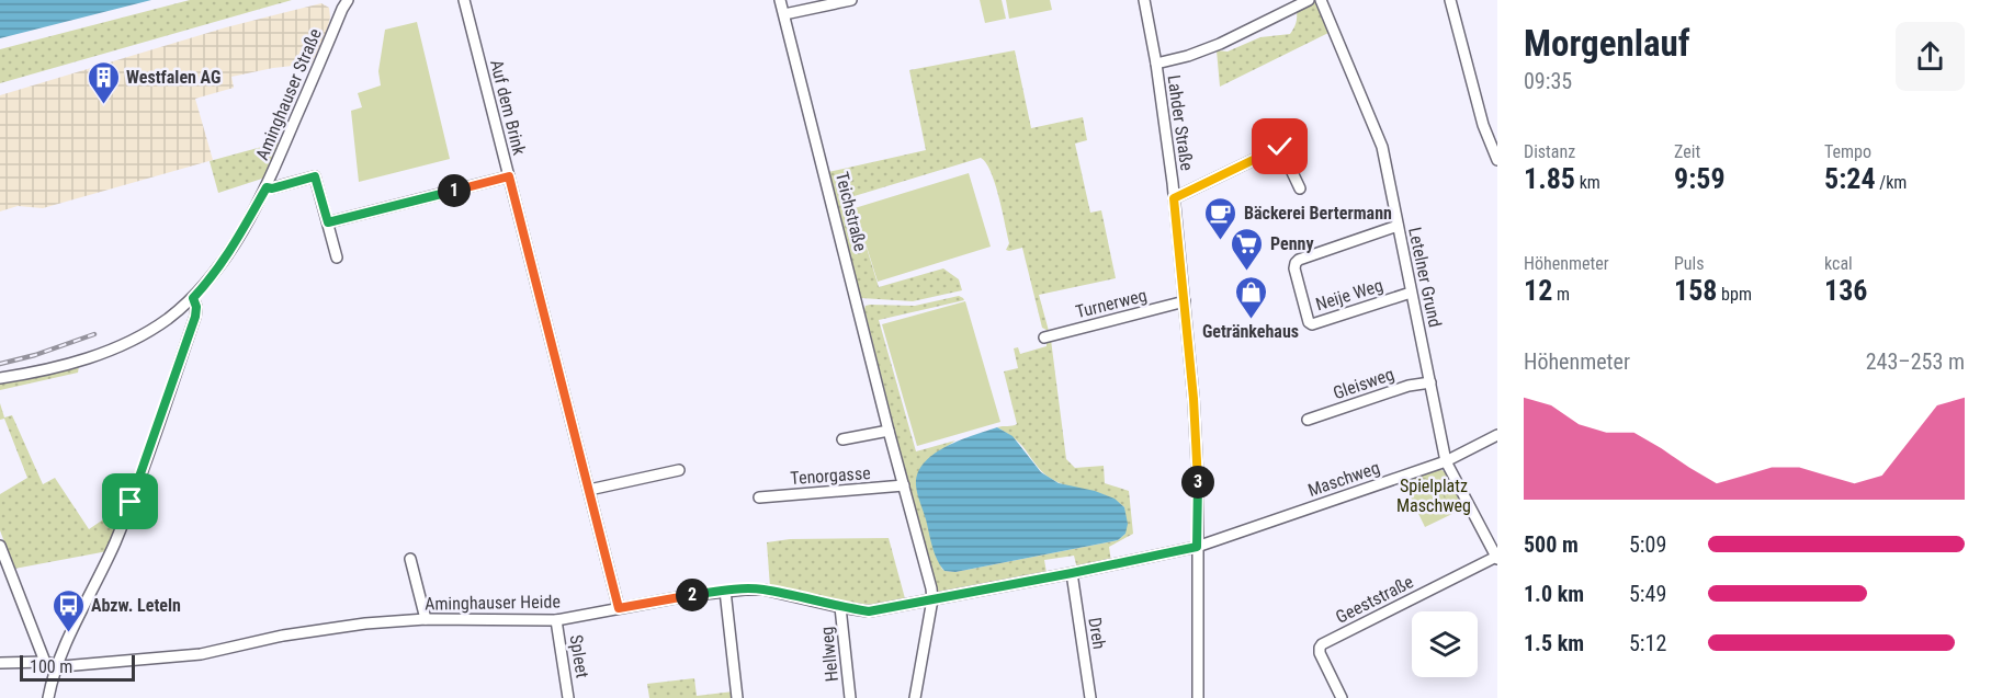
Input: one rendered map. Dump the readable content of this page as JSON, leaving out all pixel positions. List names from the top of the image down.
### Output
{
  "streets": {
    "street": [
      "Aminghauser Straße",
      "Auf dem Brink",
      "Lahder Straße",
      "Teichstraße",
      "Letelner Grund",
      "Neije Weg",
      "Turnerweg",
      "Gleisweg",
      "Tenorgasse",
      "Maschweg",
      "Geeststraße",
      "Aminghauser Heide",
      "Dreh",
      "Hellweg",
      "Spleet"
    ]
  },
  "crossings": [
    ["Auf dem Brink", "Aminghauser Heide"],
    ["Lahder Straße", "Turnerweg"],
    ["Lahder Straße", "Maschweg"],
    ["Lahder Straße", "Aminghauser Heide"],
    ["Teichstraße", "Tenorgasse"],
    ["Teichstraße", "Aminghauser Heide"],
    ["Letelner Grund", "Neije Weg"],
    ["Letelner Grund", "Gleisweg"],
    ["Letelner Grund", "Maschweg"],
    ["Letelner Grund", "Geeststraße"],
    ["Maschweg", "Aminghauser Heide"],
    ["Aminghauser Heide", "Dreh"],
    ["Aminghauser Heide", "Hellweg"],
    ["Aminghauser Heide", "Spleet"]
  ],
  "parks": ["Spielplatz Maschweg"],
  "places": {
    "building": ["Westfalen AG"],
    "cafe": ["Bäckerei Bertermann"],
    "supermarket": ["Penny"],
    "shop": ["Getränkehaus"],
    "bus stop": ["Abzw. Leteln"]
  },
  "scale_bar": "100 m",
  "page": {
    "heading": ["Morgenlauf", "09:35"],
    "stats": [
      ["Distanz", "1.85 km"],
      ["Zeit", "9:59"],
      ["Tempo", "5:24 /km"],
      ["Höhenmeter", "12 m"],
      ["Puls", "158 bpm"],
      ["kcal", "136"]
    ],
    "pins": ["1", "3", "2"],
    "chart": ["Höhenmeter", "243–253 m"],
    "list": [
      {
        "name": "500 m",
        "note": "5:09"
      },
      {
        "name": "1.0 km",
        "note": "5:49"
      },
      {
        "name": "1.5 km",
        "note": "5:12"
      }
    ],
    "scale": "100 m"
  }
}
